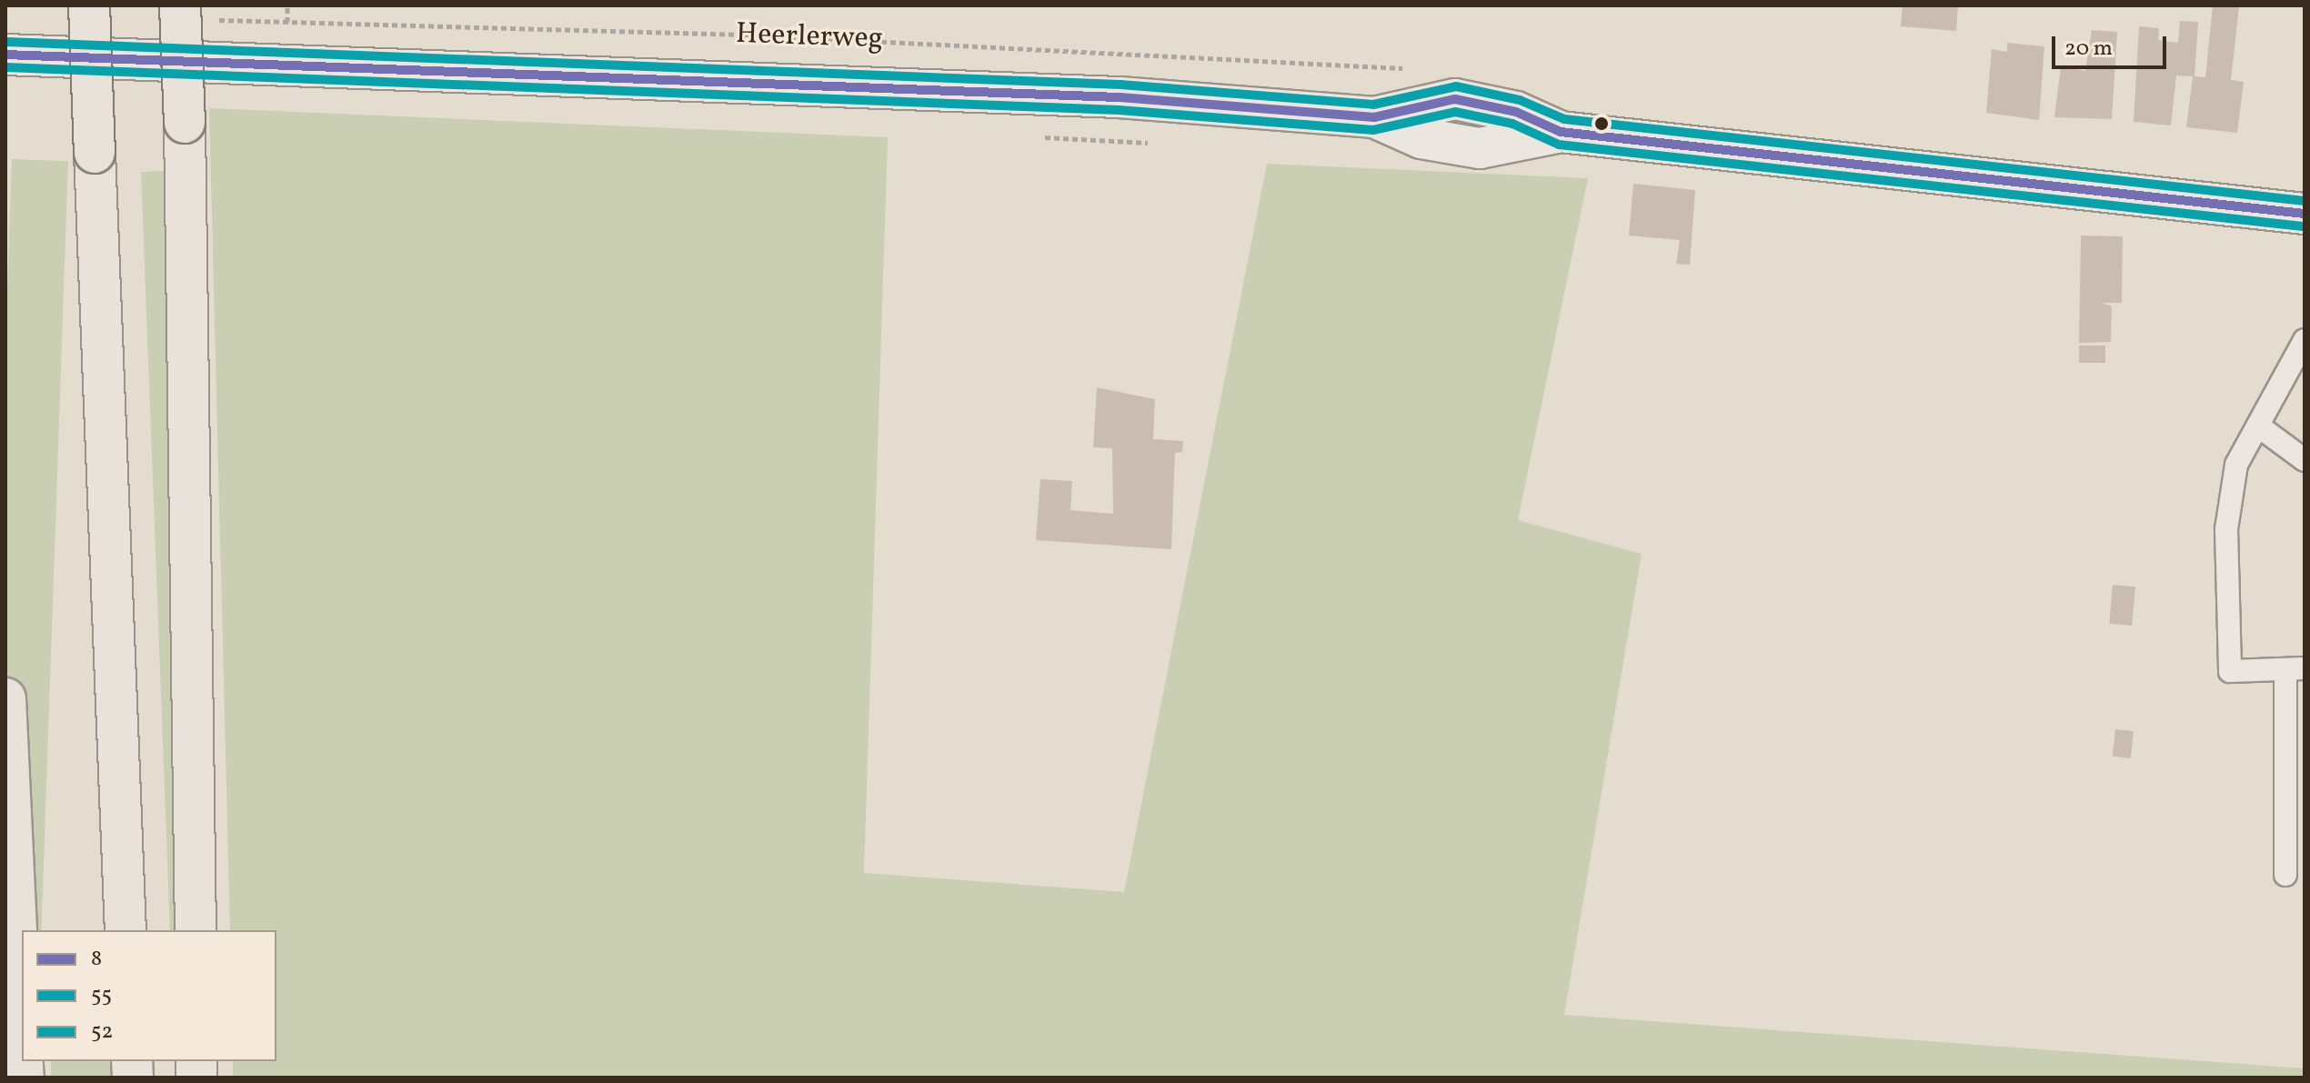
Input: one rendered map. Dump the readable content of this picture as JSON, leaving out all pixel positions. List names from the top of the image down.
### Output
{
  "streets": {
    "street": ["Heerlerweg"]
  },
  "lines": ["transit line 52", "transit line 8", "transit line 55"],
  "legend": ["8", "55", "52"],
  "scale_bar": "20 m"
}
